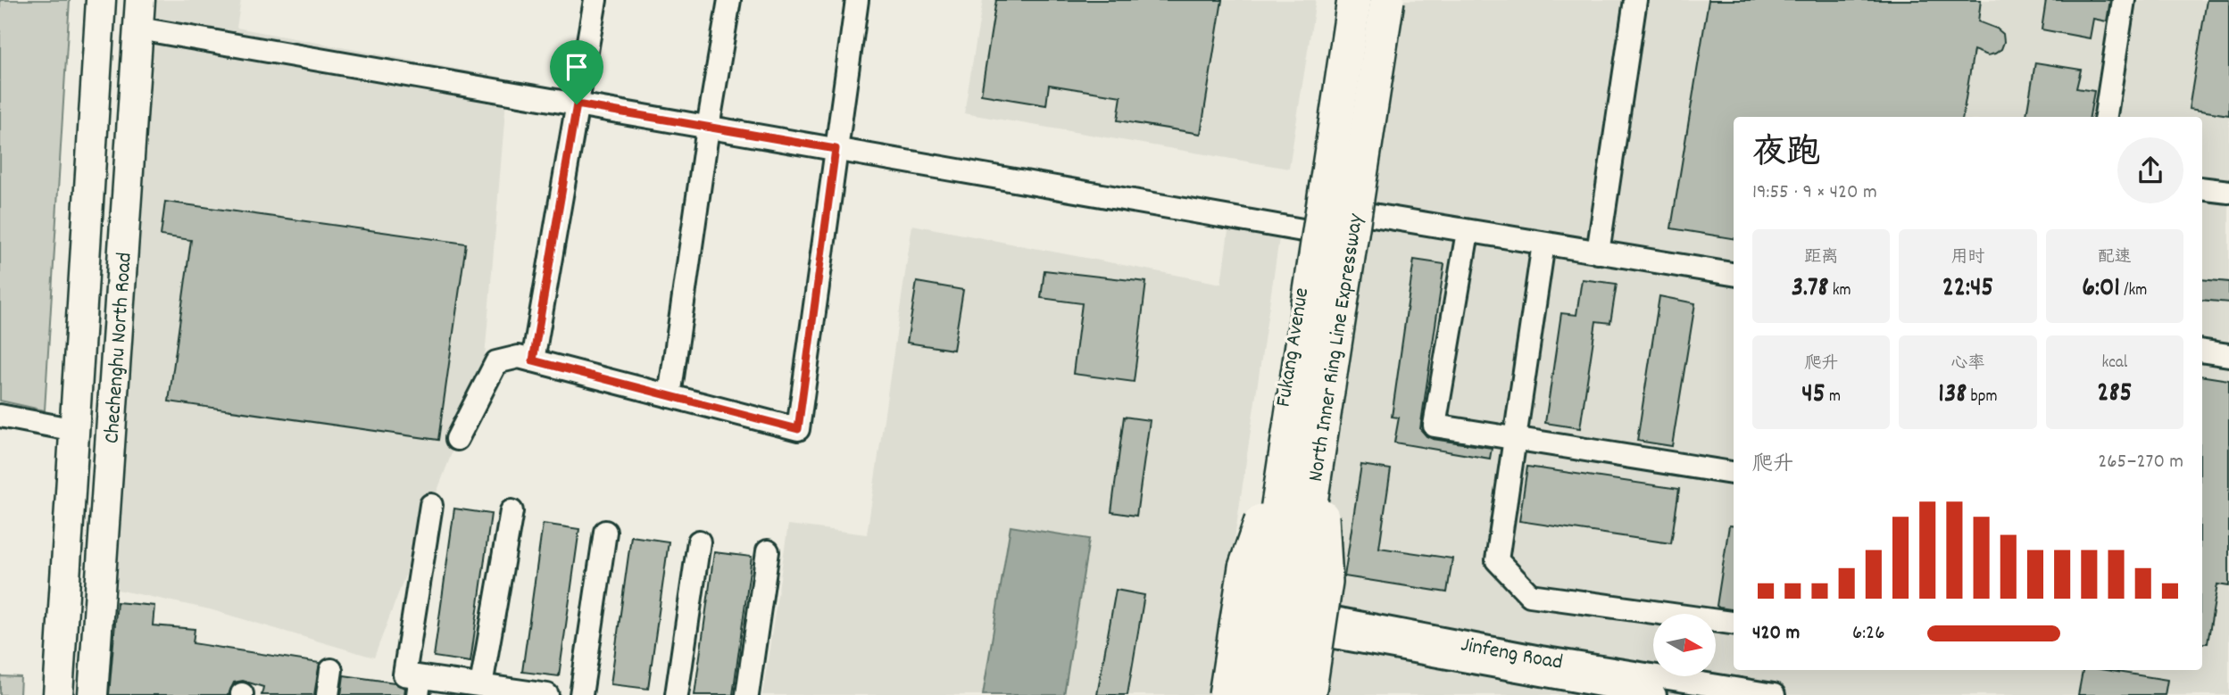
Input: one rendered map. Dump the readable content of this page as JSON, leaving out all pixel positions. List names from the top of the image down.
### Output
{
  "streets": {
    "highway": ["North Inner Ring Line Expressway"],
    "main road": ["Fukang Avenue", "Chechenghu North Road"],
    "street": ["Jinfeng Road"]
  },
  "crossings": [
    ["Fukang Avenue", "Jinfeng Road"]
  ],
  "north": "right",
  "page": {
    "heading": ["夜跑", "19:55 · 9 × 420 m"],
    "stats": [
      ["距离", "3.78 km"],
      ["用时", "22:45"],
      ["配速", "6:01 /km"],
      ["爬升", "45 m"],
      ["心率", "138 bpm"],
      ["kcal", "285"]
    ],
    "chart": ["爬升", "265–270 m"],
    "list": [
      {
        "name": "420 m",
        "note": "6:26"
      }
    ]
  }
}
